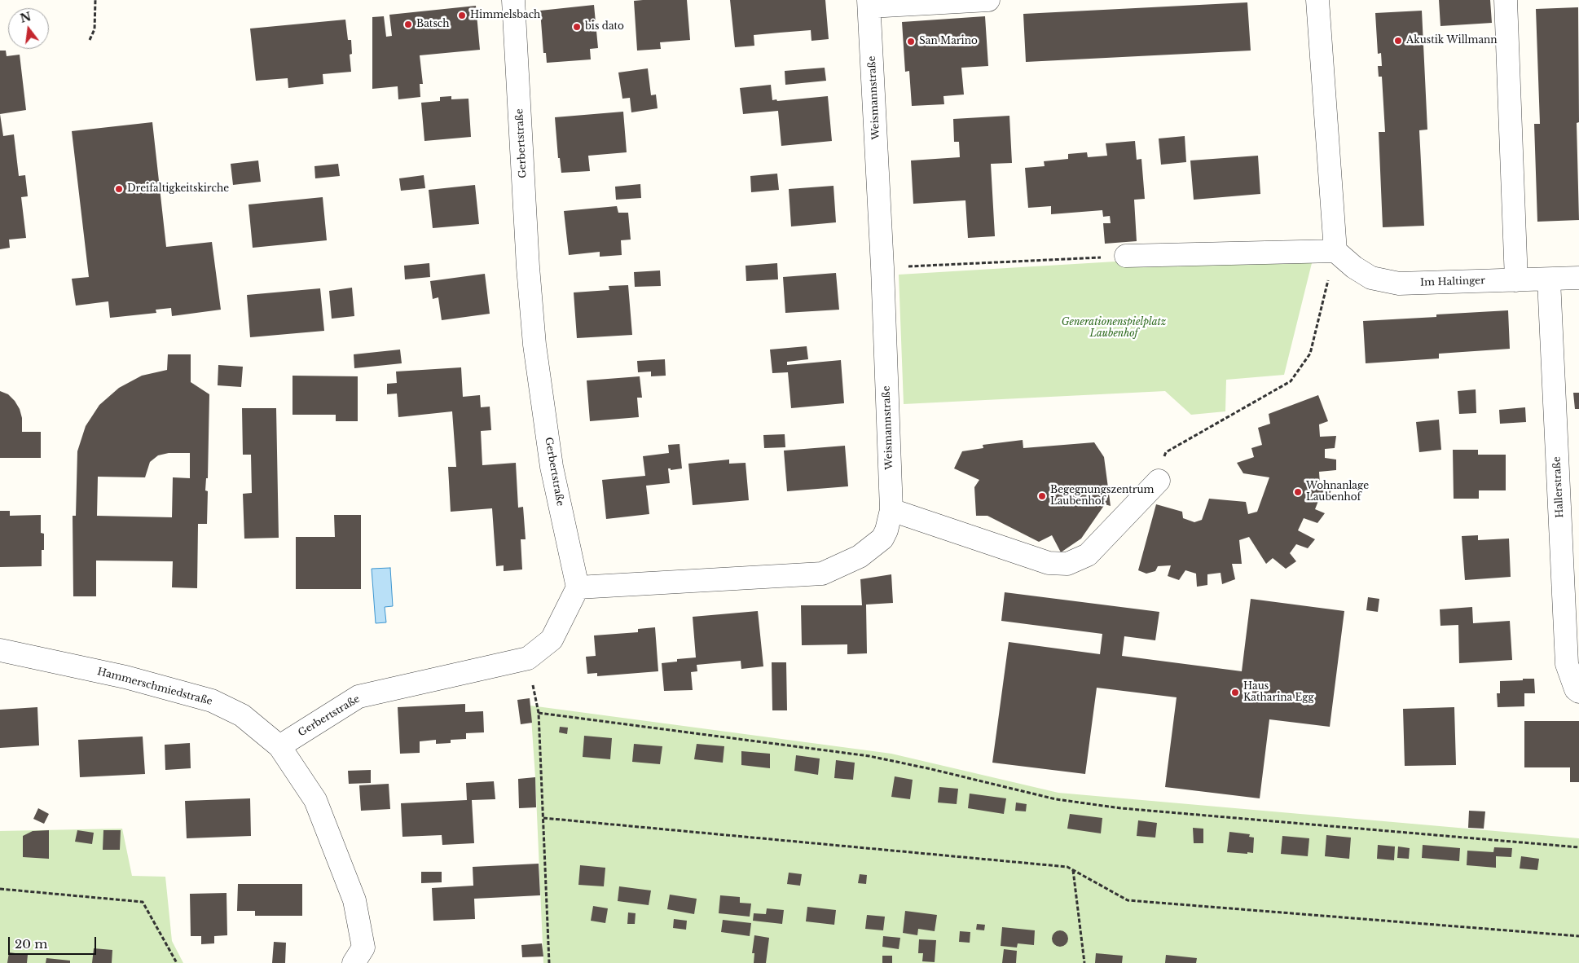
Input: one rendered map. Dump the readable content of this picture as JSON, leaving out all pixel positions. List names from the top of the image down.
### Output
{
  "streets": {
    "street": [
      "Weismannstraße",
      "Gerbertstraße",
      "Im Haltinger",
      "Hallerstraße",
      "Hammerschmiedstraße"
    ]
  },
  "crossings": [
    ["Weismannstraße", "Gerbertstraße"],
    ["Gerbertstraße", "Hammerschmiedstraße"],
    ["Im Haltinger", "Hallerstraße"]
  ],
  "parks": ["Generationenspielplatz Laubenhof"],
  "places": [
    "Himmelsbach",
    "Batsch",
    "bis dato",
    "Akustik Willmann",
    "San Marino",
    "Dreifaltigkeitskirche",
    "Wohnanlage Laubenhof",
    "Begegnungszentrum Laubenhof",
    "Haus Katharina Egg"
  ],
  "scale_bar": "20 m",
  "north": "top"
}
